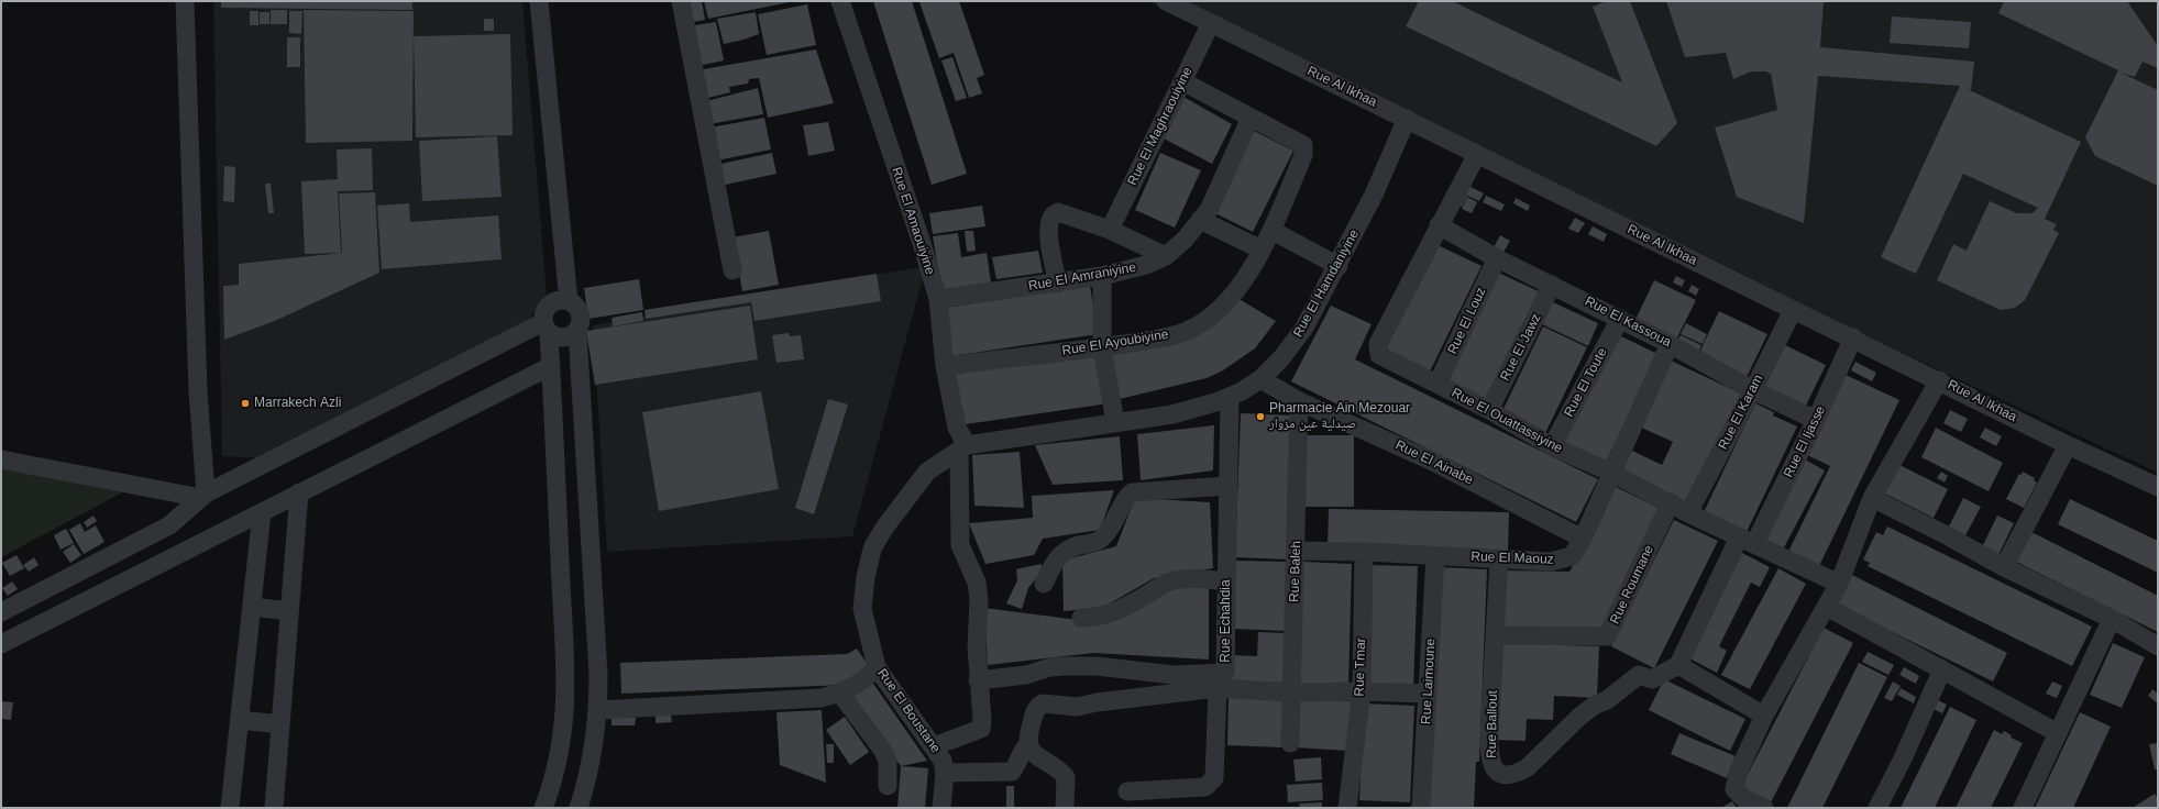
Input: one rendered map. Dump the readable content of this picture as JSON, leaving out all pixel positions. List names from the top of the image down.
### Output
{
  "streets": {
    "street": [
      "Rue Al Ikhaa",
      "Rue El Maghraouiyine",
      "Rue El Amaouiyine",
      "Rue El Amraniyine",
      "Rue El Hamdaniyine",
      "Rue El Louz",
      "Rue El Kassoua",
      "Rue El Ayoubiyine",
      "Rue El Jawz",
      "Rue El Toute",
      "Rue El Karam",
      "Rue El Ouattassiyine",
      "Rue El Ijasse",
      "Rue El Ainabe",
      "Rue El Maouz",
      "Rue Baleh",
      "Rue Roumane",
      "Rue Echahdia",
      "Rue Tmar",
      "Rue Laimoune",
      "Rue El Boustane",
      "Rue Ballout"
    ]
  },
  "crossings": [
    ["Rue Al Ikhaa", "Rue El Maghraouiyine"],
    ["Rue Al Ikhaa", "Rue El Hamdaniyine"],
    ["Rue Al Ikhaa", "Rue El Karam"],
    ["Rue Al Ikhaa", "Rue El Ouattassiyine"],
    ["Rue Al Ikhaa", "Rue El Ijasse"],
    ["Rue El Maghraouiyine", "Rue El Ayoubiyine"],
    ["Rue El Amaouiyine", "Rue El Amraniyine"],
    ["Rue El Amaouiyine", "Rue El Hamdaniyine"],
    ["Rue El Amaouiyine", "Rue El Ayoubiyine"],
    ["Rue El Amaouiyine", "Rue El Boustane"],
    ["Rue El Amraniyine", "Rue El Ayoubiyine"],
    ["Rue El Hamdaniyine", "Rue El Ainabe"],
    ["Rue El Hamdaniyine", "Rue Echahdia"],
    ["Rue El Hamdaniyine", "Rue El Boustane"],
    ["Rue El Louz", "Rue El Kassoua"],
    ["Rue El Louz", "Rue El Ouattassiyine"],
    ["Rue El Kassoua", "Rue El Jawz"],
    ["Rue El Kassoua", "Rue El Toute"],
    ["Rue El Kassoua", "Rue El Karam"],
    ["Rue El Kassoua", "Rue El Ouattassiyine"],
    ["Rue El Kassoua", "Rue El Ijasse"],
    ["Rue El Kassoua", "Rue El Maouz"],
    ["Rue El Jawz", "Rue El Ouattassiyine"],
    ["Rue El Toute", "Rue El Ouattassiyine"],
    ["Rue El Karam", "Rue El Ouattassiyine"],
    ["Rue El Ouattassiyine", "Rue El Ijasse"],
    ["Rue El Ouattassiyine", "Rue El Maouz"],
    ["Rue El Ouattassiyine", "Rue Roumane"],
    ["Rue El Ijasse", "Rue Ballout"],
    ["Rue El Ainabe", "Rue El Maouz"],
    ["Rue El Ainabe", "Rue Baleh"],
    ["Rue El Maouz", "Rue Baleh"],
    ["Rue El Maouz", "Rue Tmar"],
    ["Rue El Maouz", "Rue Laimoune"],
    ["Rue El Maouz", "Rue Ballout"],
    ["Rue Roumane", "Rue Ballout"]
  ],
  "places": ["Marrakech Azli", "Pharmacie Ain Mezouar صيدلية عين مزوار"]
}
